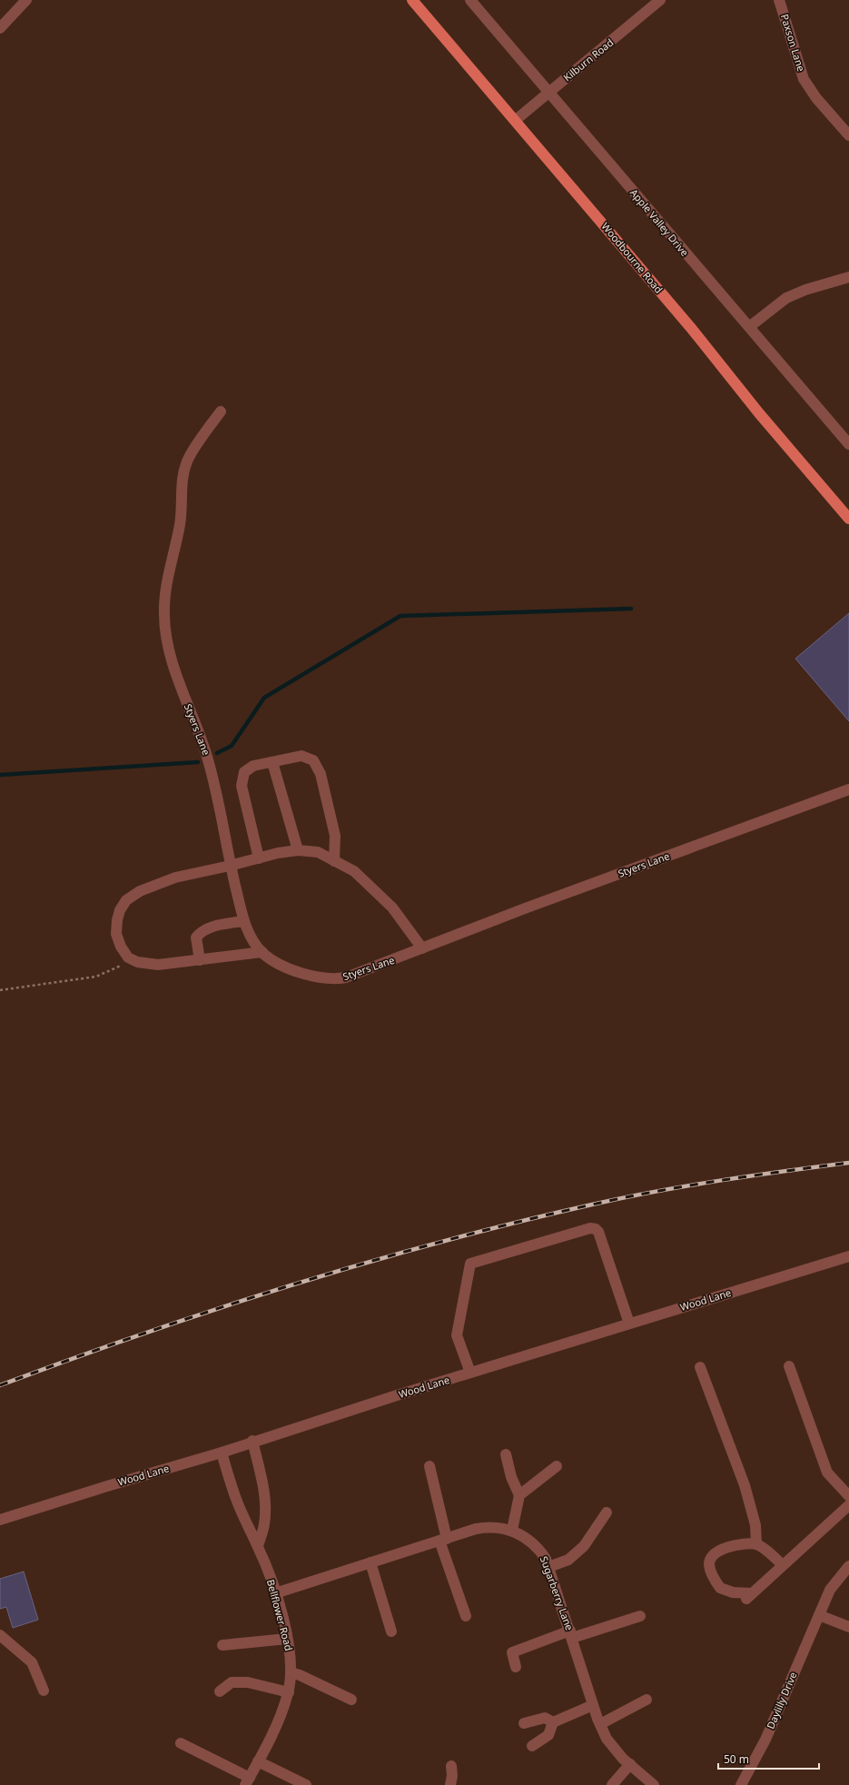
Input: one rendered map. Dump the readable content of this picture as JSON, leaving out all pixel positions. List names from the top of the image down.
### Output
{
  "streets": {
    "main road": ["Woodbourne Road"],
    "street": [
      "Paxson Lane",
      "Kilburn Road",
      "Apple Valley Drive",
      "Styers Lane",
      "Wood Lane",
      "Sugarberry Lane",
      "Bellflower Road",
      "Daylilly Drive"
    ]
  },
  "crossings": [
    ["Kilburn Road", "Apple Valley Drive"],
    ["Kilburn Road", "Woodbourne Road"],
    ["Wood Lane", "Bellflower Road"],
    ["Sugarberry Lane", "Bellflower Road"]
  ],
  "scale_bar": "50 m"
}
